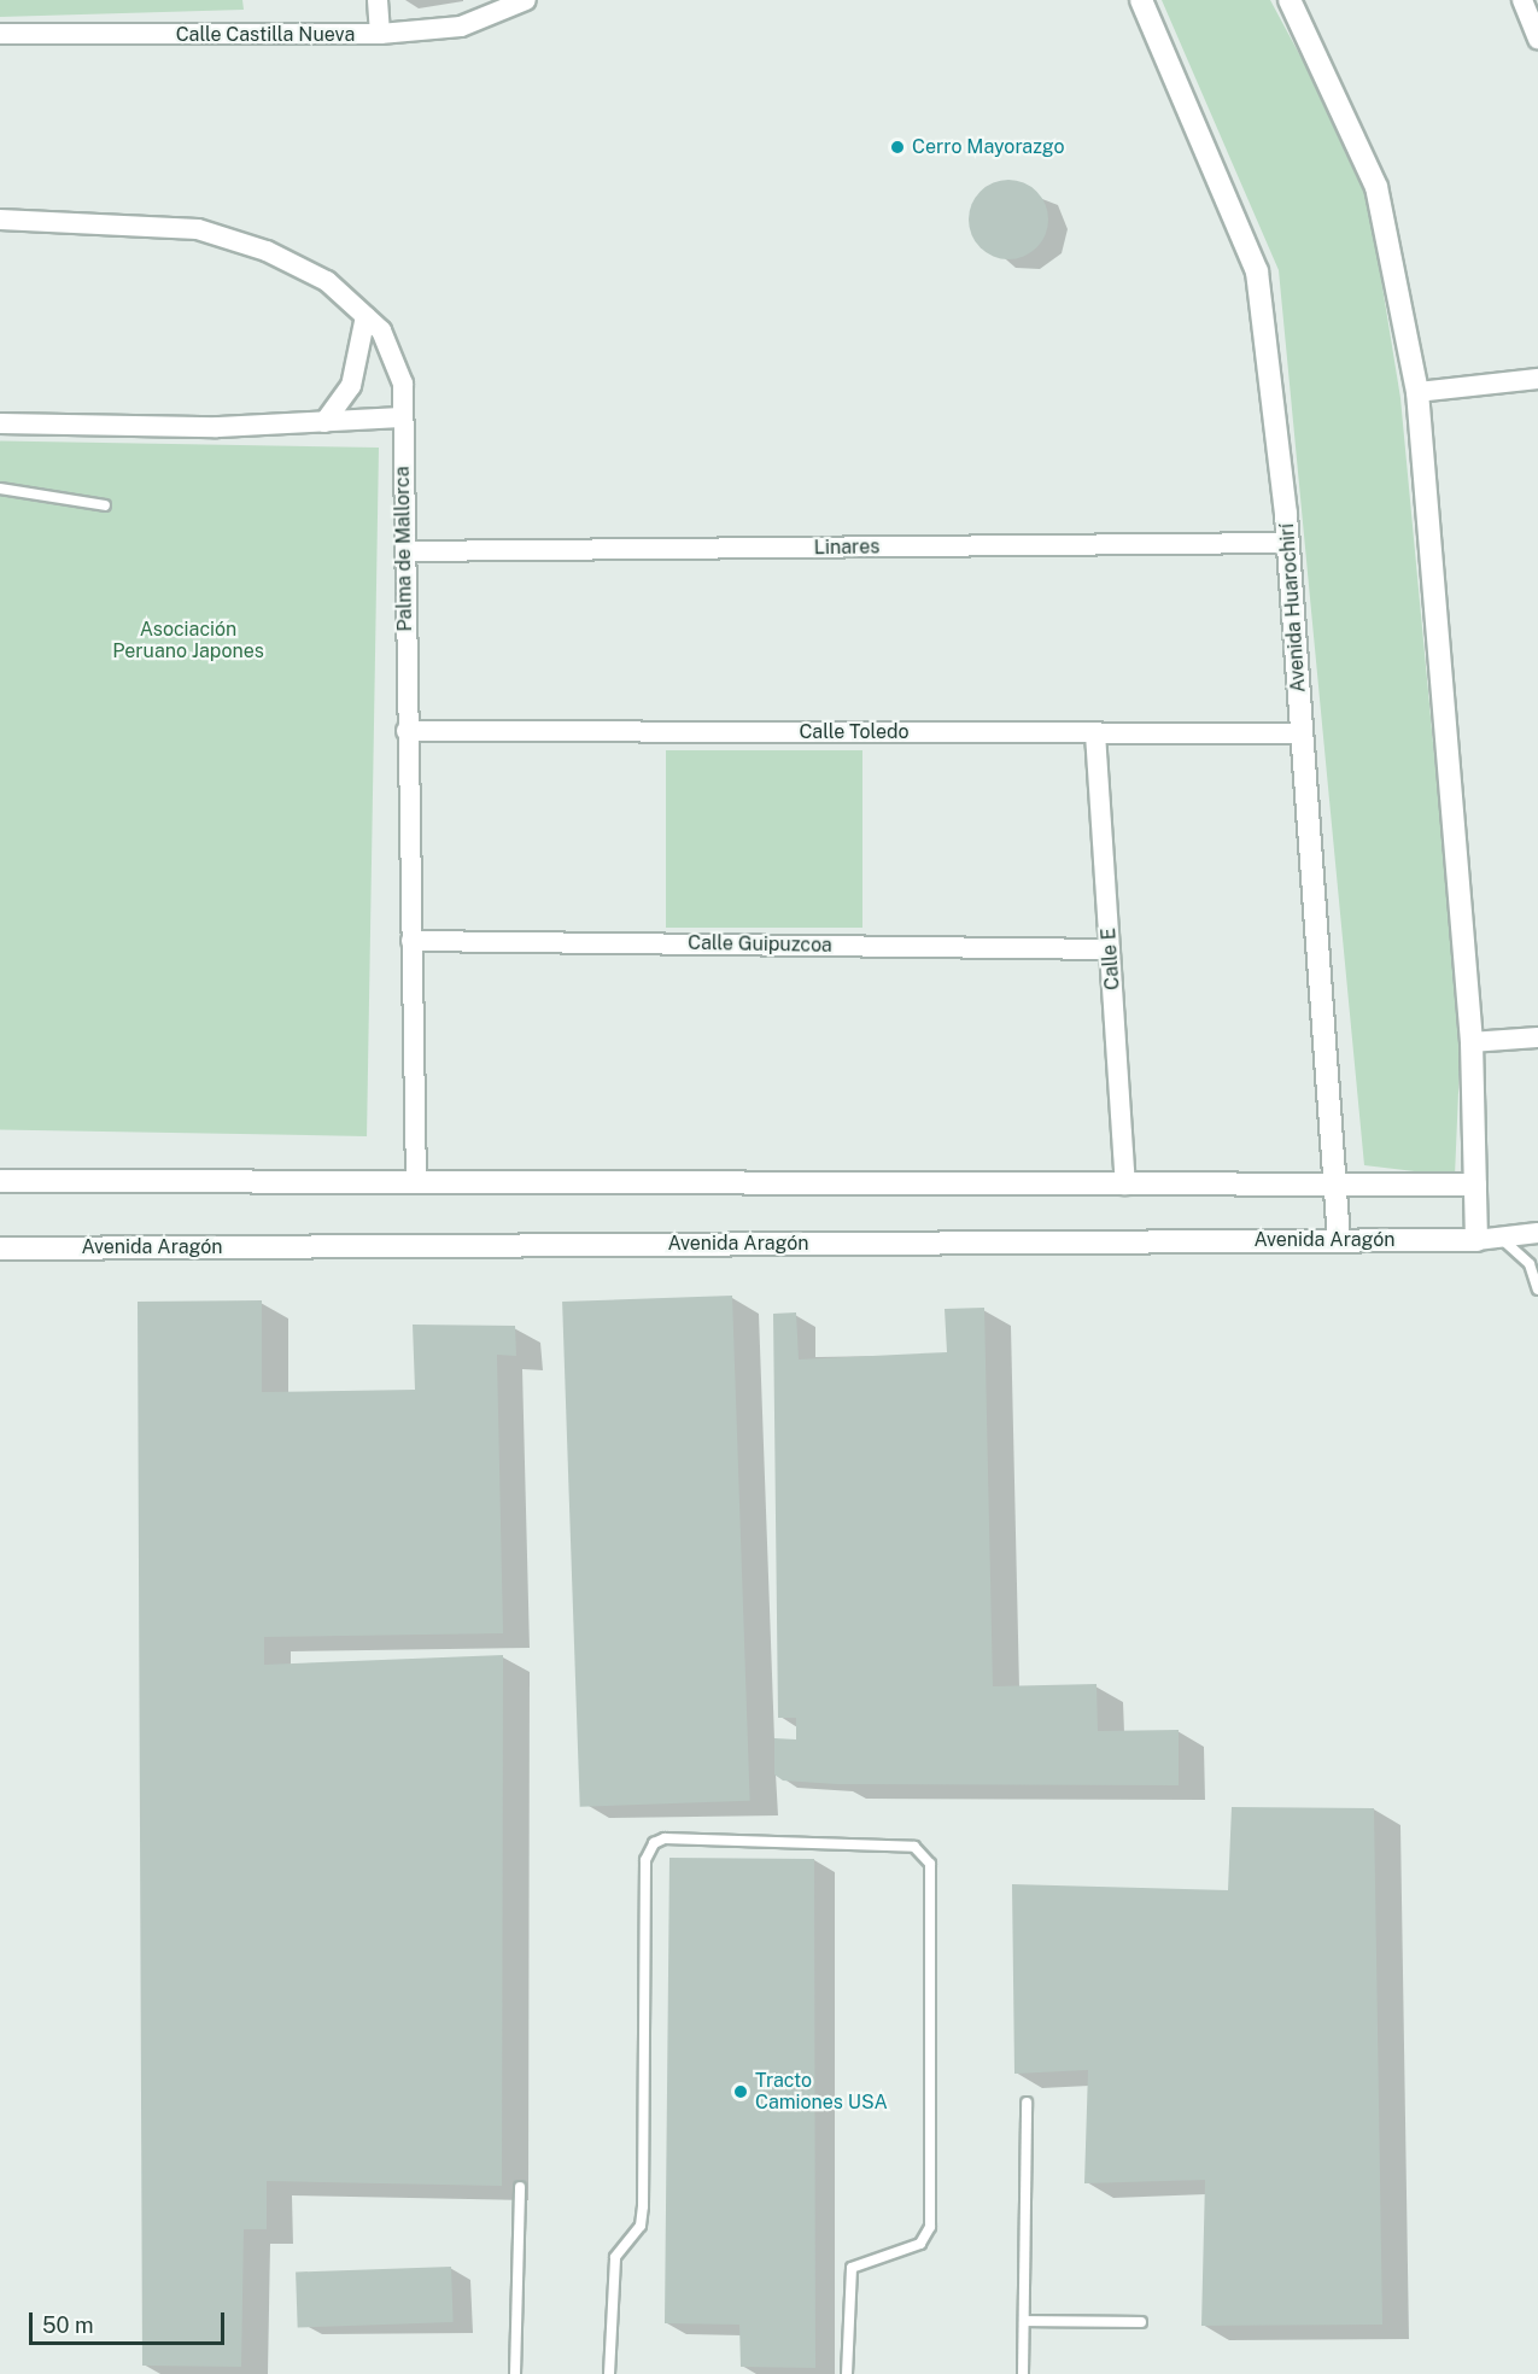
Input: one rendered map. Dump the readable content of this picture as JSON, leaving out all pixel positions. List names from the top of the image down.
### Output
{
  "streets": {
    "street": [
      "Calle Castilla Nueva",
      "Linares",
      "Palma de Mallorca",
      "Avenida Huarochirí",
      "Calle Toledo",
      "Calle Guipuzcoa",
      "Calle E",
      "Avenida Aragón"
    ]
  },
  "crossings": [
    ["Linares", "Palma de Mallorca"],
    ["Linares", "Avenida Huarochirí"],
    ["Palma de Mallorca", "Calle Toledo"],
    ["Palma de Mallorca", "Calle Guipuzcoa"],
    ["Avenida Huarochirí", "Calle Toledo"],
    ["Avenida Huarochirí", "Avenida Aragón"],
    ["Calle Toledo", "Calle E"],
    ["Calle Guipuzcoa", "Calle E"]
  ],
  "parks": ["Asociación Peruano Japones"],
  "places": ["Cerro Mayorazgo", "Tracto Camiones USA"],
  "scale_bar": "50 m"
}
